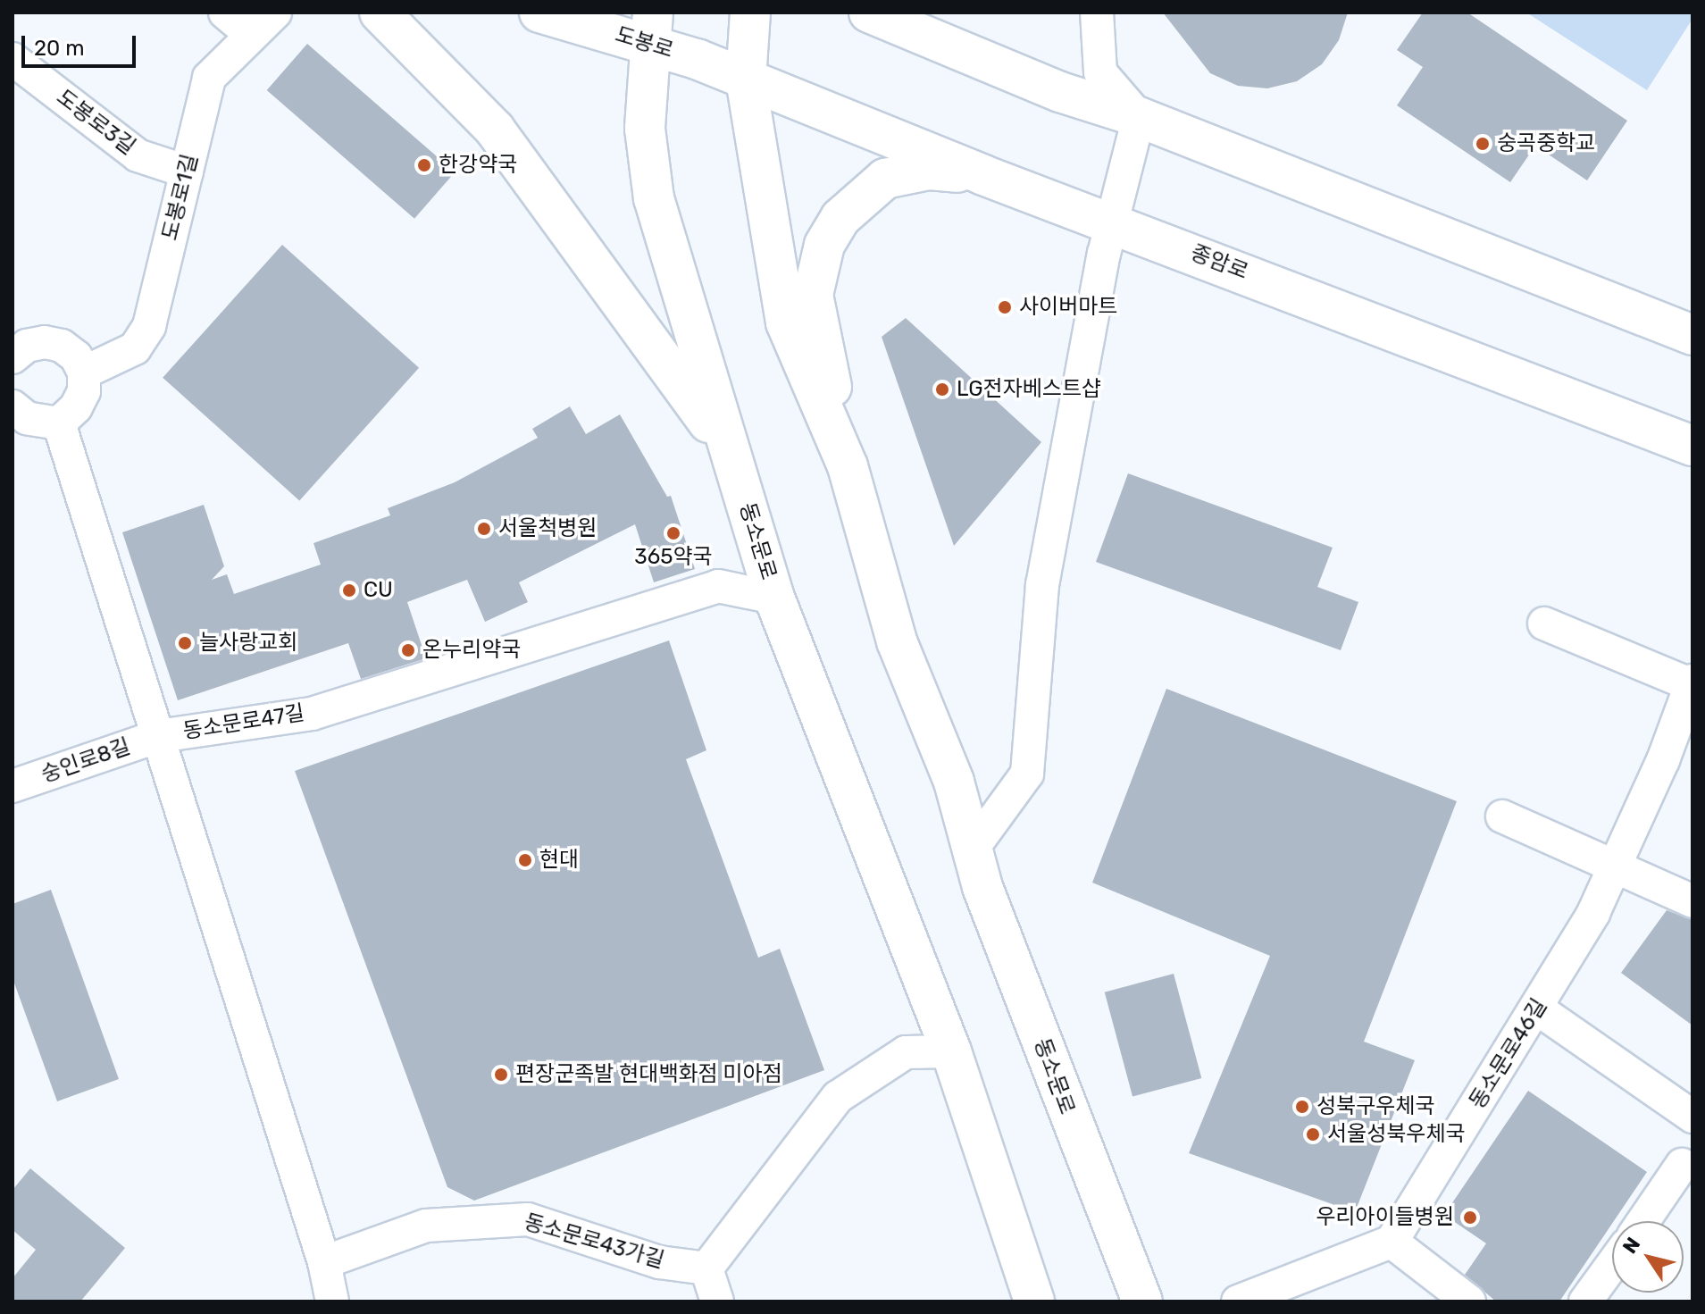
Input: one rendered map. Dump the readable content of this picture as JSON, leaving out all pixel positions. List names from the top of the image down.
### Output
{
  "streets": {
    "main road": ["도봉로", "종암로", "동소문로"],
    "street": [
      "도봉로3길",
      "도봉로1길",
      "동소문로47길",
      "숭인로8길",
      "동소문로46길",
      "동소문로43가길"
    ]
  },
  "crossings": [
    ["도봉로", "종암로"],
    ["도봉로", "동소문로"],
    ["도봉로3길", "도봉로1길"],
    ["종암로", "동소문로"],
    ["동소문로", "동소문로47길"],
    ["동소문로47길", "숭인로8길"],
    ["동소문로47길", "동소문로43가길"]
  ],
  "places": [
    "숭곡중학교",
    "한강약국",
    "사이버마트",
    "LG전자베스트샵",
    "서울척병원",
    "365약국",
    "CU",
    "늘사랑교회",
    "온누리약국",
    "현대",
    "편장군족발 현대백화점 미아점",
    "성북구우체국",
    "서울성북우체국",
    "우리아이들병원"
  ],
  "scale_bar": "20 m",
  "north": "top left"
}
